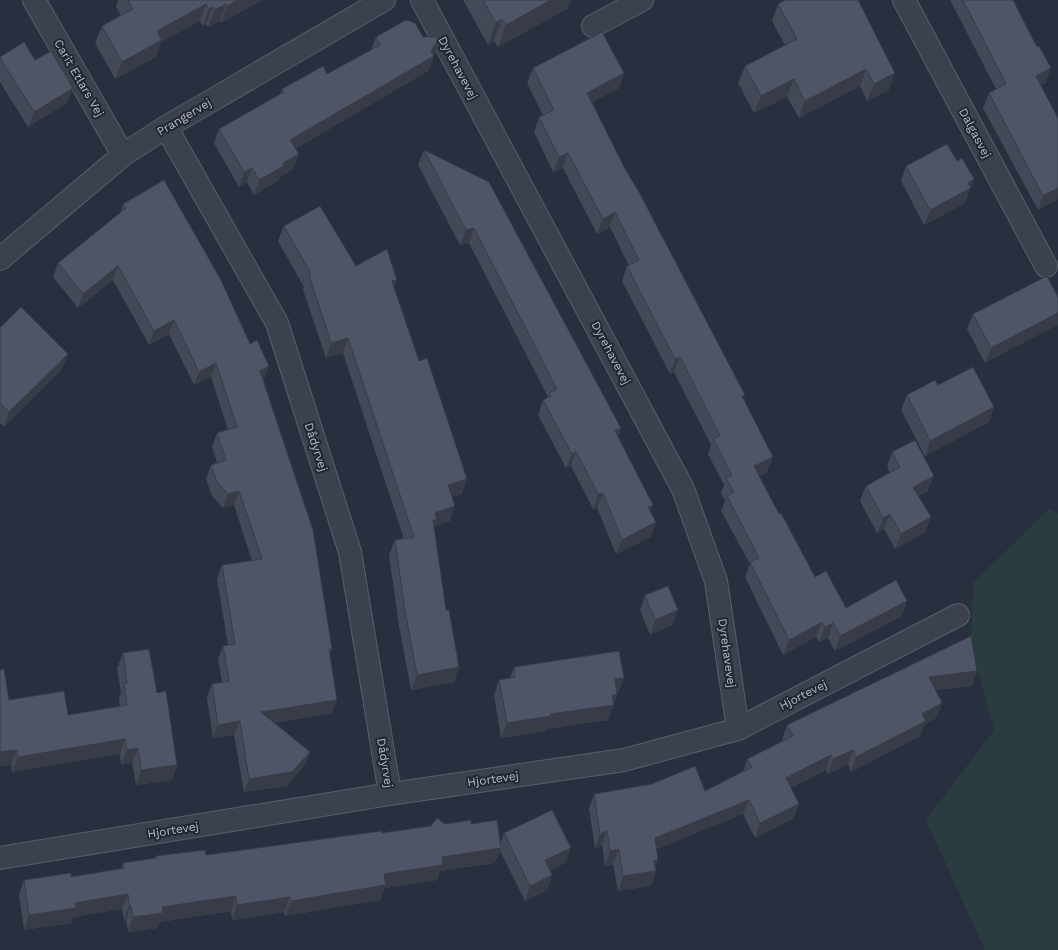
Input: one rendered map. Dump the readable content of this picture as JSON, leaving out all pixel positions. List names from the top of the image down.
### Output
{
  "streets": {
    "street": [
      "Dyrehavevej",
      "Carit Etlars Vej",
      "Prangervej",
      "Dalgasvej",
      "Dådyrvej",
      "Hjortevej"
    ]
  },
  "crossings": [
    ["Dyrehavevej", "Hjortevej"],
    ["Carit Etlars Vej", "Prangervej"],
    ["Prangervej", "Dådyrvej"],
    ["Dådyrvej", "Hjortevej"]
  ]
}
